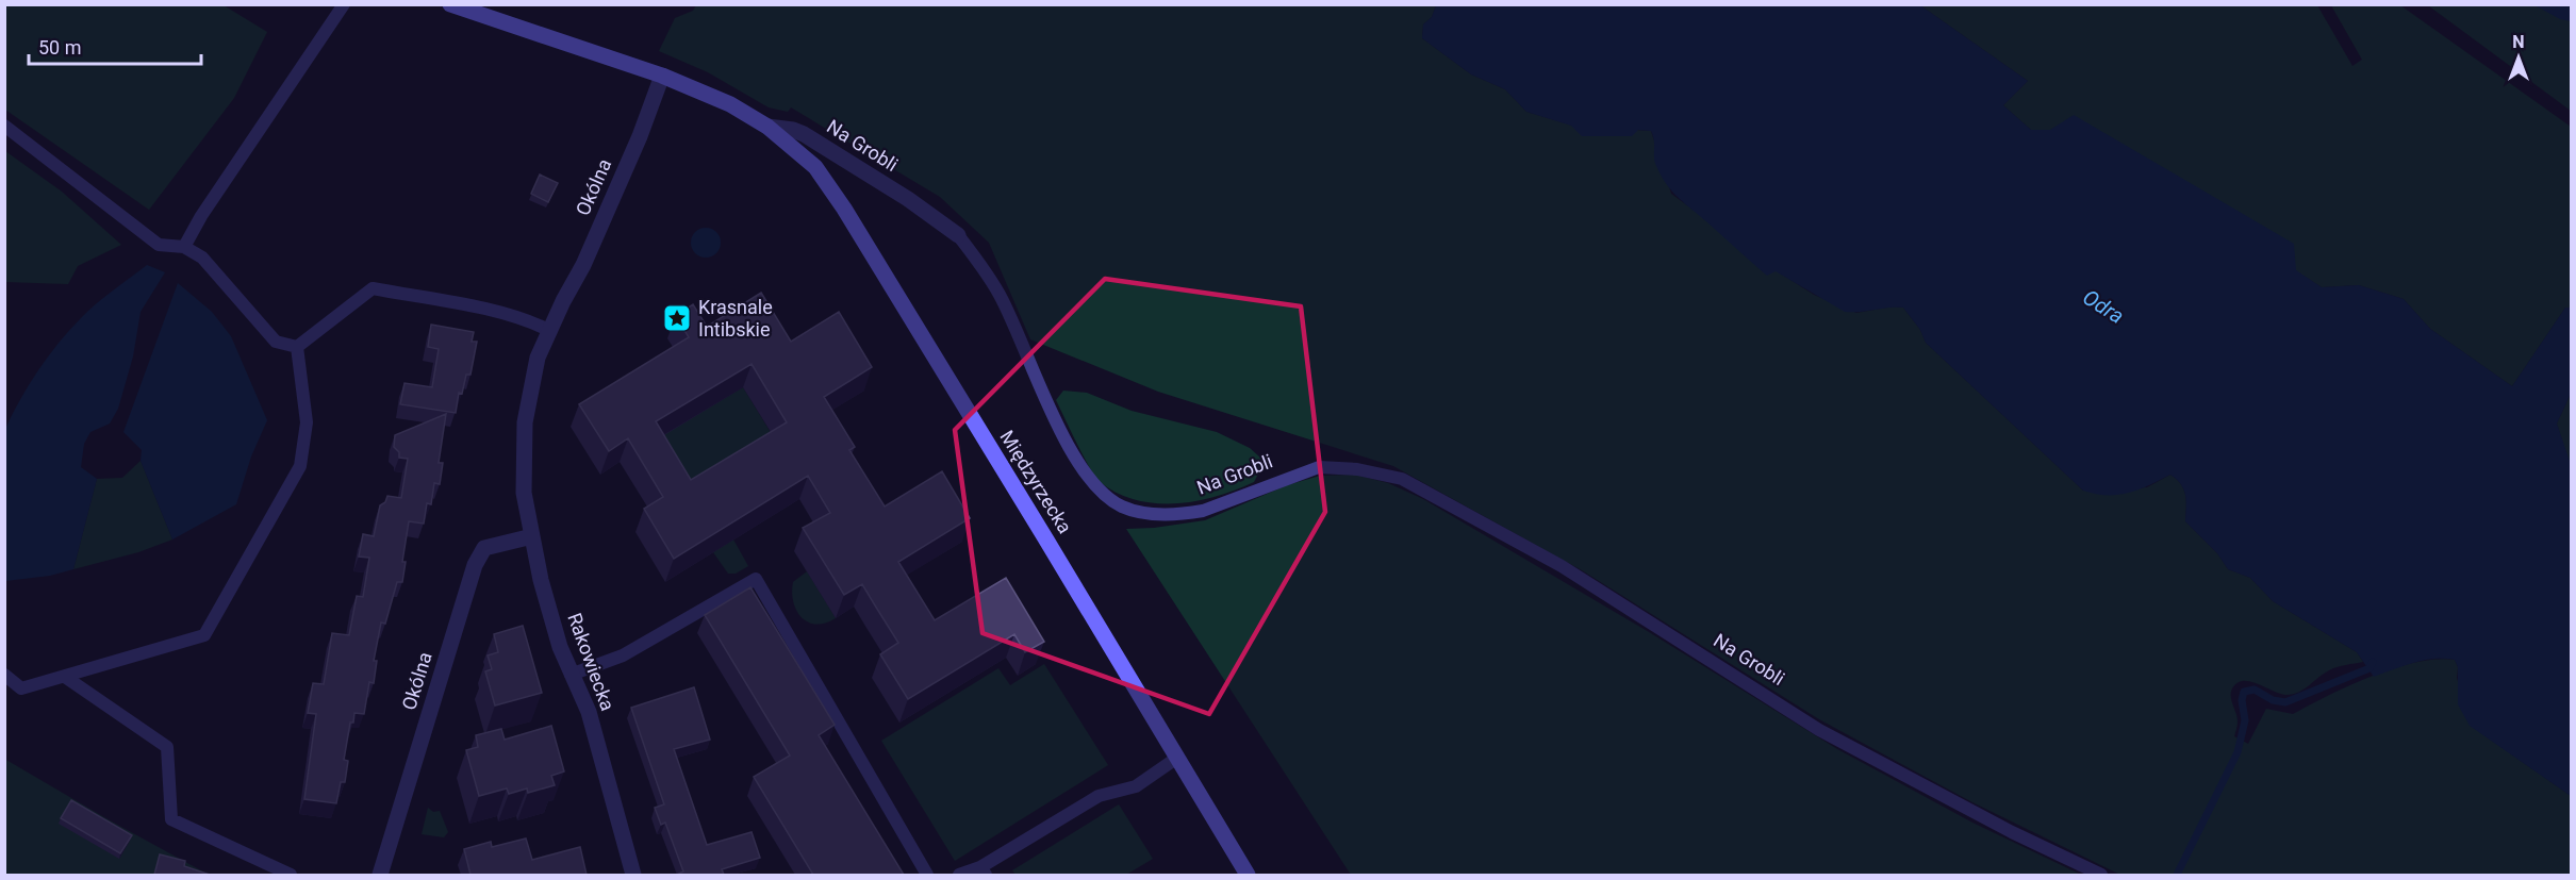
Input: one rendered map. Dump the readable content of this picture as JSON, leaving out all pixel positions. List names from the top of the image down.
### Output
{
  "streets": {
    "street": [
      "Na Grobli",
      "Okólna",
      "Międzyrzecka",
      "Rakowiecka"
    ]
  },
  "crossings": [
    ["Na Grobli", "Okólna"],
    ["Na Grobli", "Międzyrzecka"],
    ["Okólna", "Rakowiecka"]
  ],
  "water": ["Odra"],
  "places": {
    "place": ["Krasnale Intibskie"]
  },
  "scale_bar": "50 m",
  "north": "top"
}
